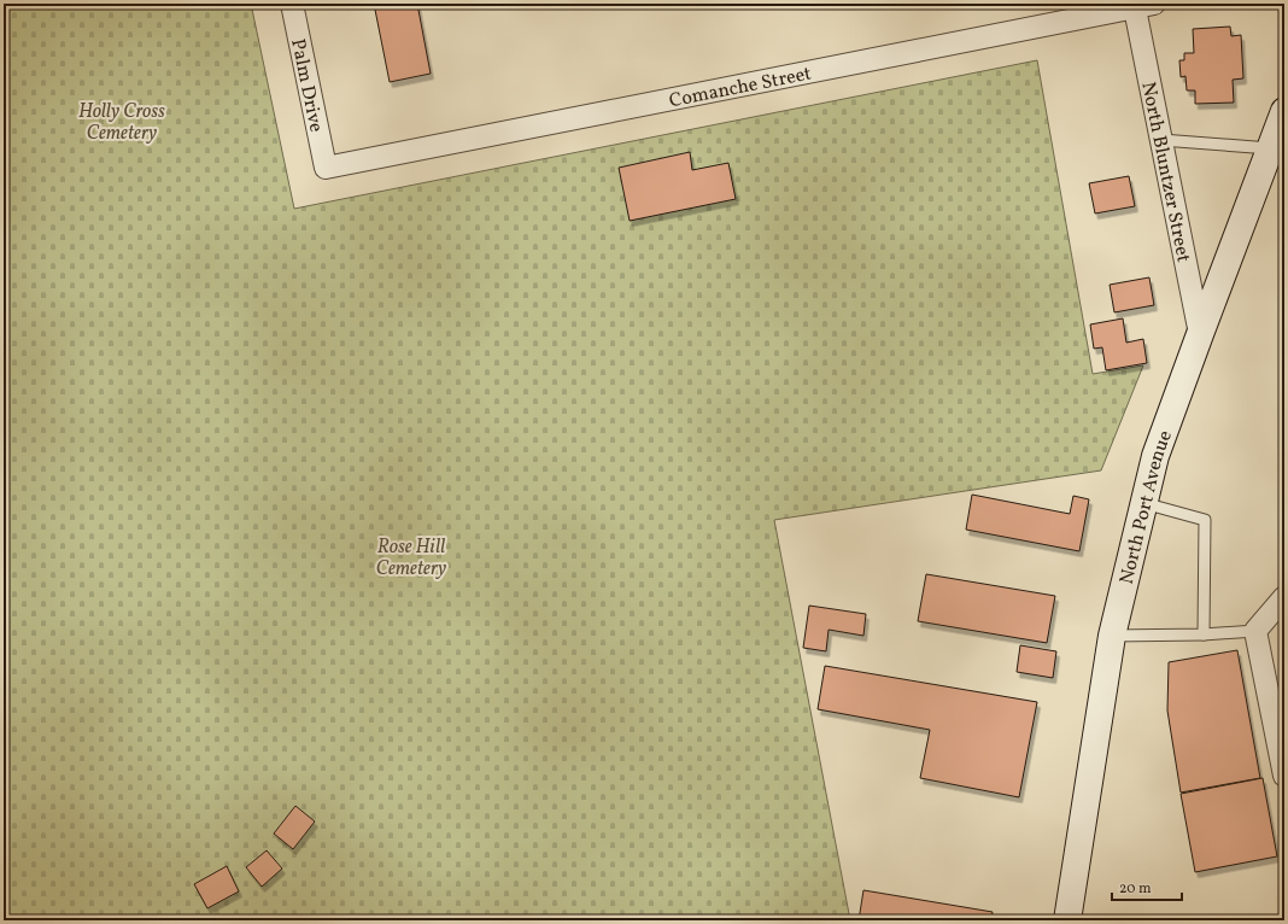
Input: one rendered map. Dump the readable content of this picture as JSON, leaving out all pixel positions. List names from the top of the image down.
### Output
{
  "streets": {
    "main road": ["North Port Avenue"],
    "street": ["Palm Drive", "Comanche Street", "North Bluntzer Street"]
  },
  "crossings": [
    ["Palm Drive", "Comanche Street"],
    ["Comanche Street", "North Bluntzer Street"],
    ["North Bluntzer Street", "North Port Avenue"]
  ],
  "parks": ["Holly Cross Cemetery", "Rose Hill Cemetery"],
  "scale_bar": "20 m"
}
